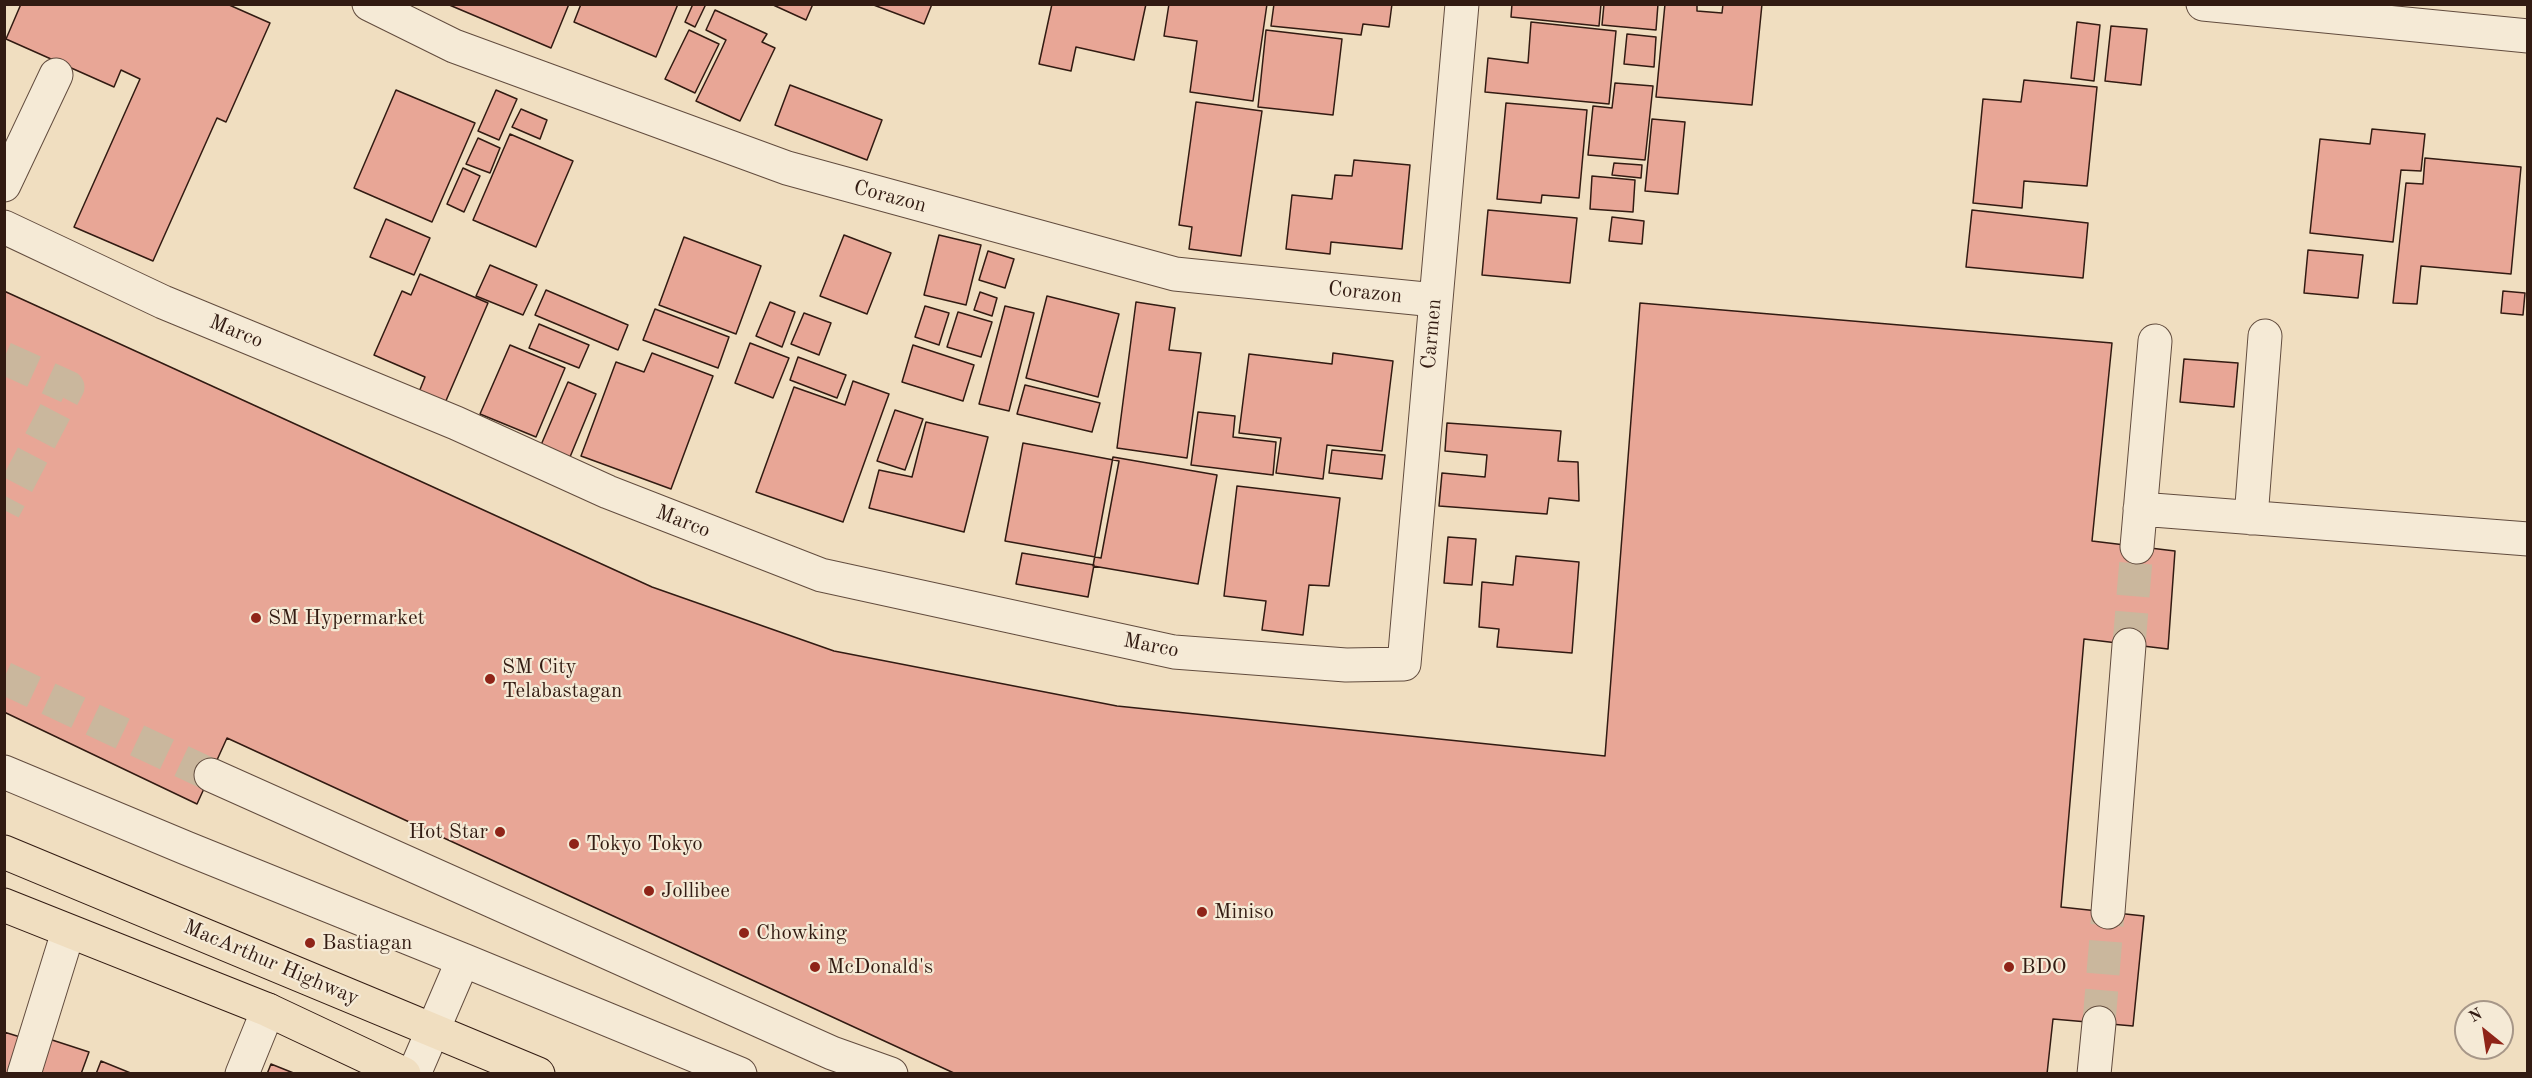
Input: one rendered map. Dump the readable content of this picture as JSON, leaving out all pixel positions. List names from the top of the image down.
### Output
{
  "streets": {
    "highway": ["MacArthur Highway"],
    "street": ["Corazon", "Marco", "Carmen"]
  },
  "crossings": [
    ["Corazon", "Carmen"],
    ["Marco", "Carmen"]
  ],
  "places": [
    "SM Hypermarket",
    "SM City Telabastagan",
    "Hot Star",
    "Tokyo Tokyo",
    "Jollibee",
    "Miniso",
    "Chowking",
    "Bastiagan",
    "McDonald's",
    "BDO"
  ],
  "north": "top left"
}
